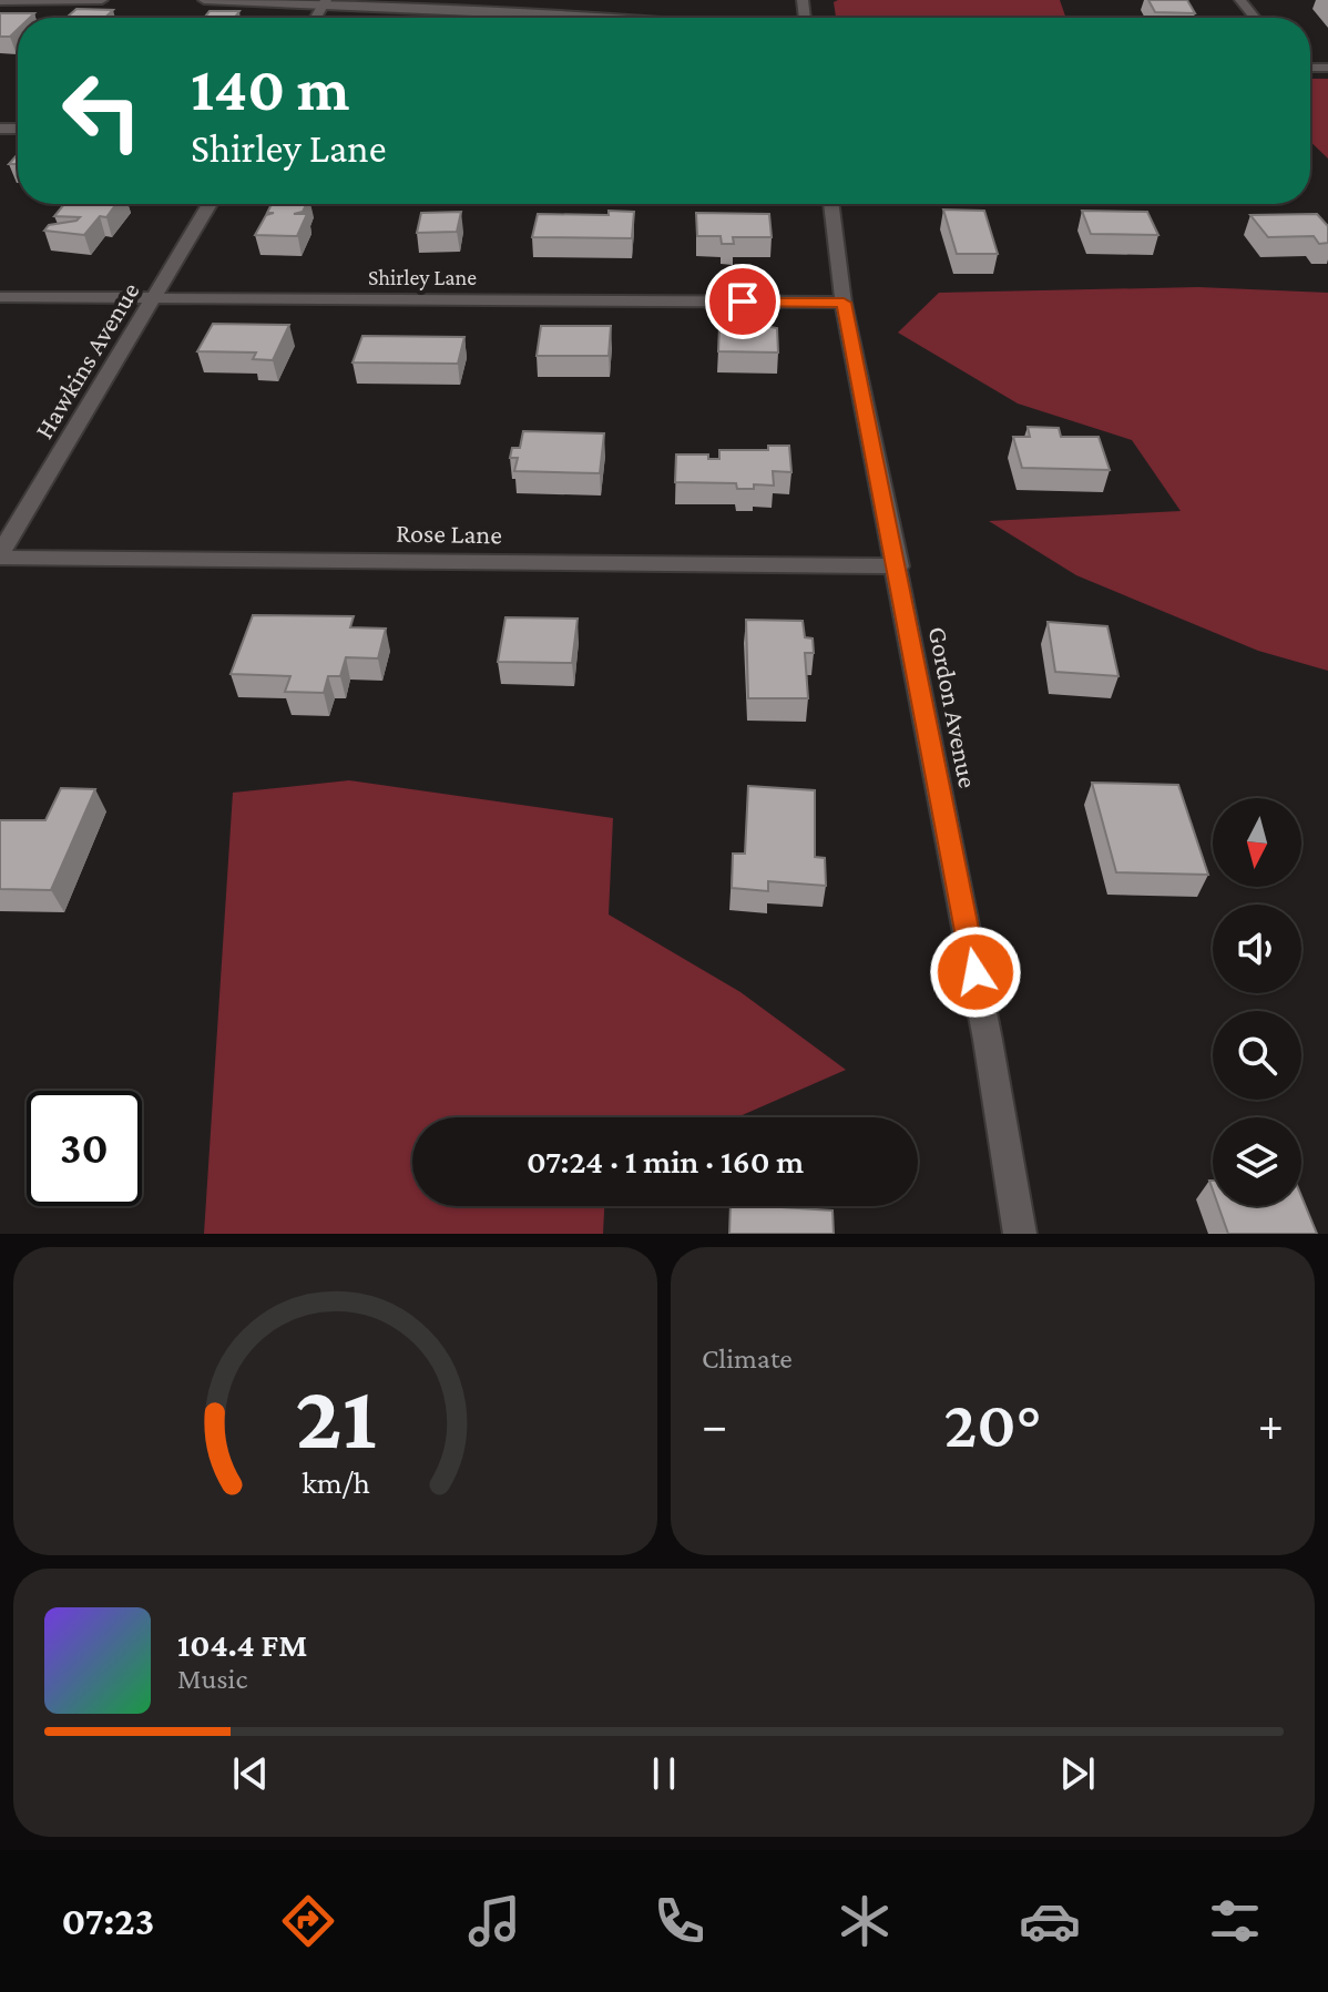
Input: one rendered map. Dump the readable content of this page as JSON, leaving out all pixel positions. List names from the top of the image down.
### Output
{
  "streets": {
    "street": [
      "Shirley Lane",
      "Hawkins Avenue",
      "Rose Lane",
      "Gordon Avenue"
    ]
  },
  "crossings": [
    ["Shirley Lane", "Hawkins Avenue"],
    ["Shirley Lane", "Gordon Avenue"],
    ["Hawkins Avenue", "Rose Lane"],
    ["Rose Lane", "Gordon Avenue"]
  ],
  "north": "bottom",
  "page": {
    "turn": ["140 m", "Shirley Lane"],
    "limit": "30",
    "trip": "07:24 · 1 min · 160 m",
    "tile": "Climate",
    "heat": ["−", "20°", "+"],
    "song": ["104.4 FM", "Music"],
    "tabs": "07:23",
    "gauge": ["21", "km/h"]
  }
}
